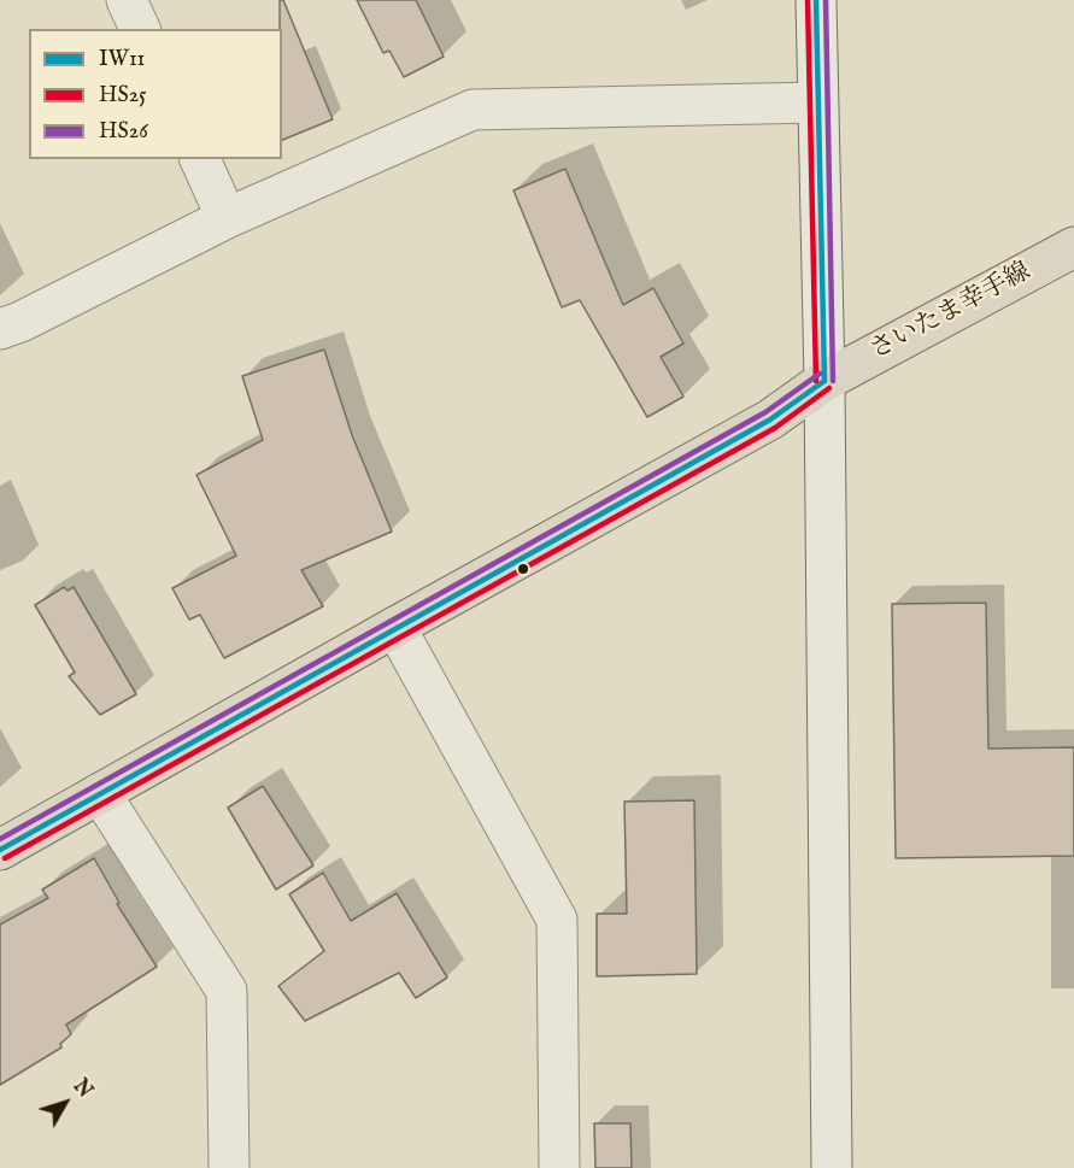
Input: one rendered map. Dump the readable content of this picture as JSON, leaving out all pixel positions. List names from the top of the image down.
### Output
{
  "streets": {
    "main road": ["さいたま幸手線"]
  },
  "lines": ["transit line IW11", "transit line HS25", "transit line HS26"],
  "legend": ["IW11", "HS25", "HS26"],
  "north": "top right"
}
